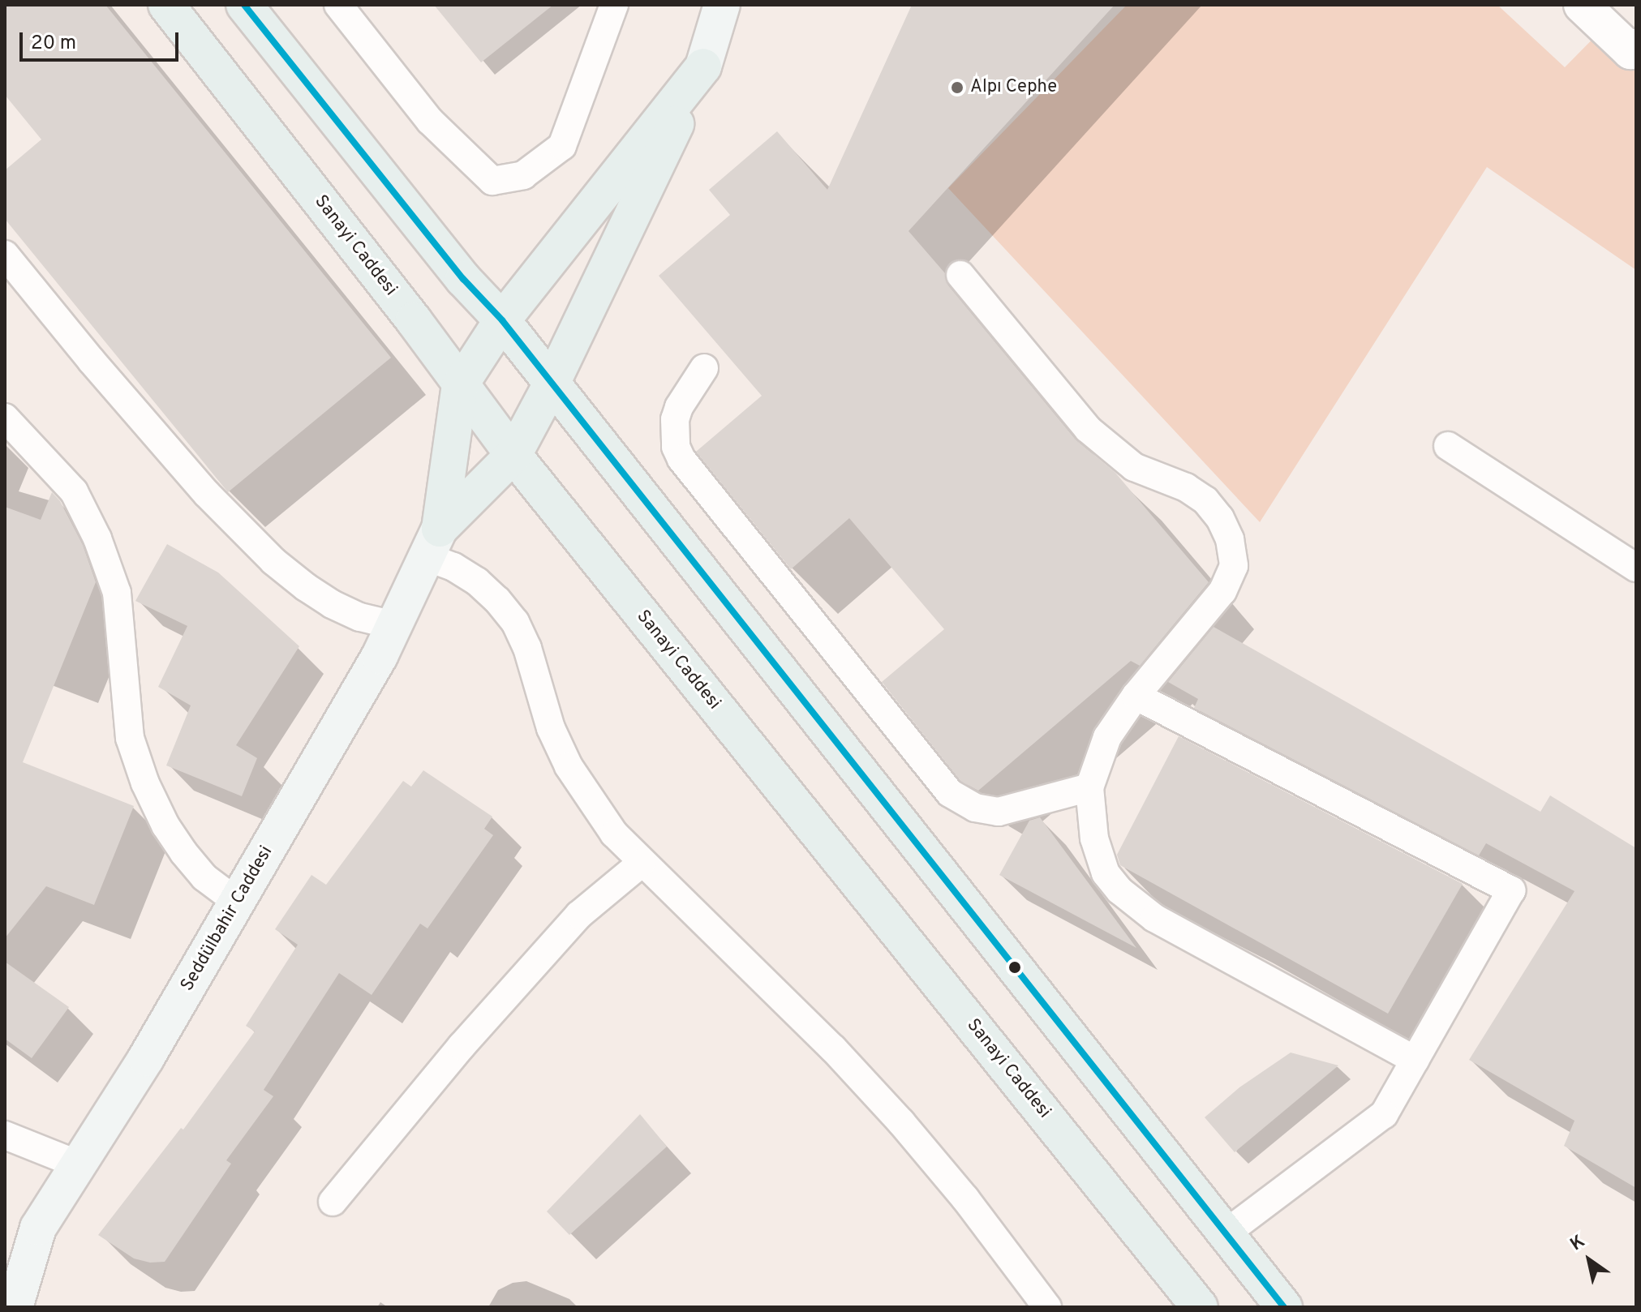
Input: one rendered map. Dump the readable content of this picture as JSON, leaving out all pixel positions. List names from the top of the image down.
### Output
{
  "streets": {
    "main road": ["Sanayi Caddesi"],
    "street": ["Seddülbahir Caddesi"]
  },
  "places": ["Alpı Cephe"],
  "scale_bar": "20 m",
  "north": "top left"
}
